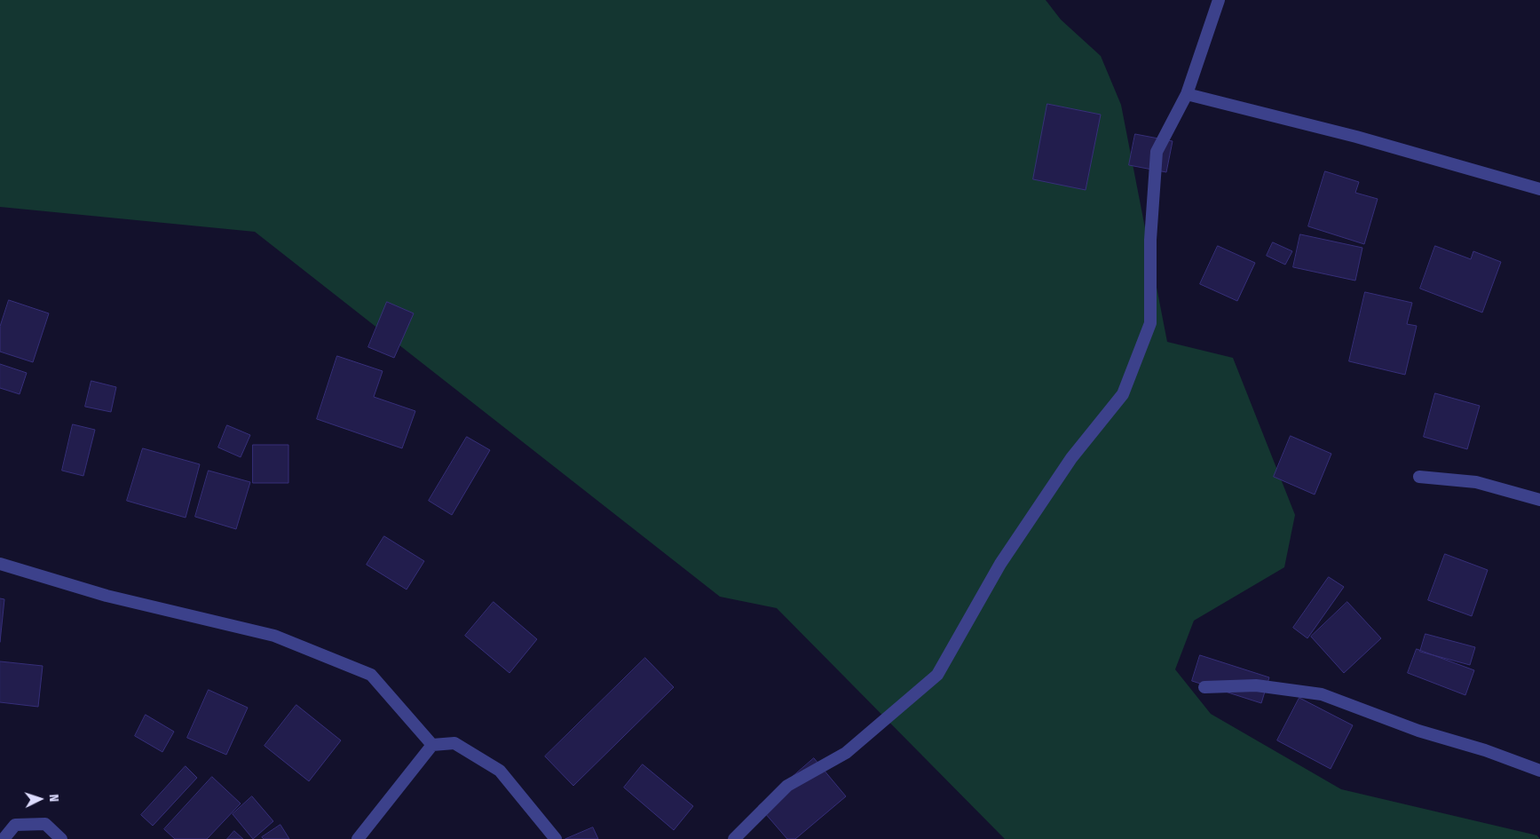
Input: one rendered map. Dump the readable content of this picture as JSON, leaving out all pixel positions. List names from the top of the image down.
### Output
{
  "north": "right"
}
